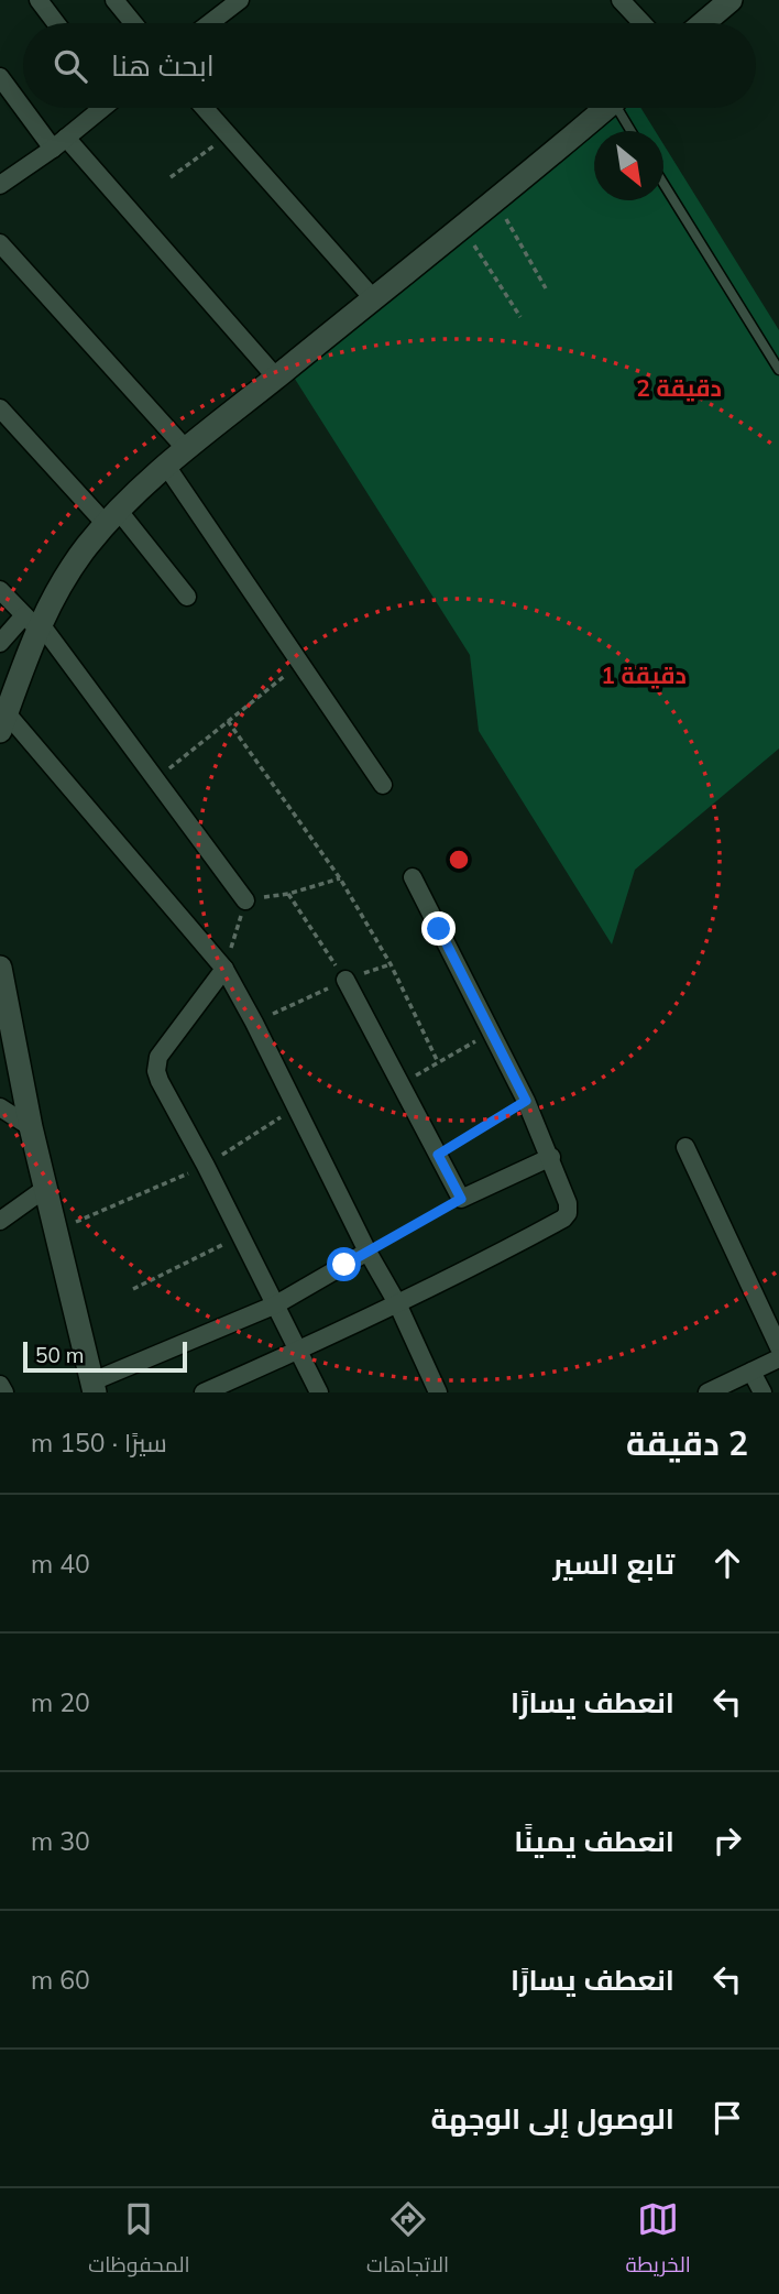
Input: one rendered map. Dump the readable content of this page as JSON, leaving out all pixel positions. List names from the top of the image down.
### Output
{
  "scale_bar": "50 m",
  "north": "bottom right",
  "page": {
    "search": "ابحث هنا",
    "scale": "50 m",
    "heading": ["2 دقيقة", "سيرًا · 150 m"],
    "list": [
      ["تابع السير", "40 m"],
      ["انعطف يسارًا", "20 m"],
      ["انعطف يمينًا", "30 m"],
      ["انعطف يسارًا", "60 m"],
      "الوصول إلى الوجهة"
    ],
    "nav": ["الخريطة", "الاتجاهات", "المحفوظات"]
  },
  "rings": ["2 دقيقة", "1 دقيقة"]
}
